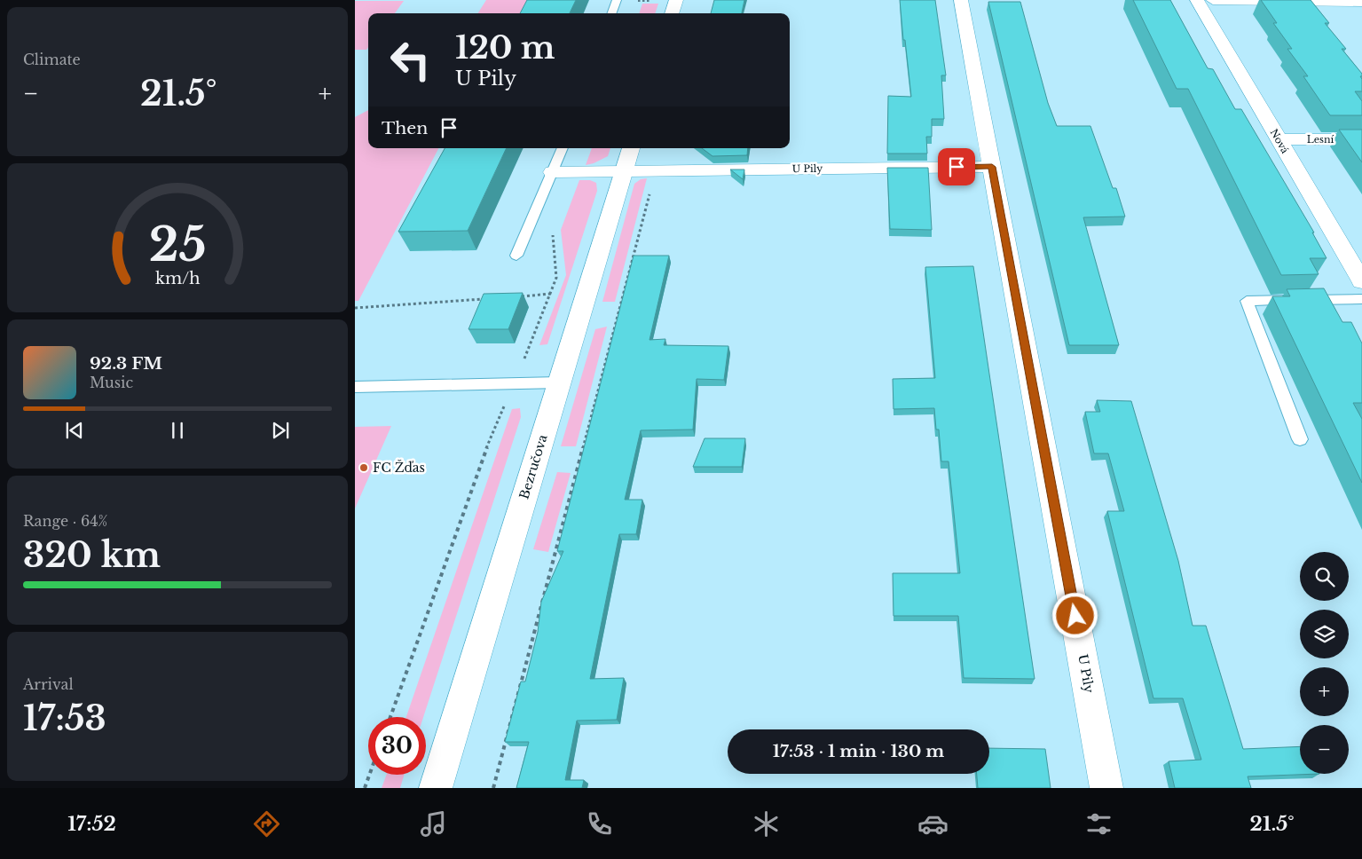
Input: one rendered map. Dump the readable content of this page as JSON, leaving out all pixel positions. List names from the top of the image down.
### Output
{
  "streets": {
    "street": [
      "Lesní",
      "Nová",
      "U Pily",
      "Bezručova"
    ]
  },
  "crossings": [
    ["Lesní", "Nová"],
    ["U Pily", "Bezručova"]
  ],
  "places": ["FC Žďas"],
  "page": {
    "tile": [
      "Climate",
      ["Range · 64%", "320 km"],
      ["Arrival", "17:53"]
    ],
    "turn": ["120 m", "U Pily"],
    "heat": ["−", "21.5°", "+"],
    "then": "Then",
    "song": ["92.3 FM", "Music"],
    "map_buttons": ["+", "−"],
    "limit": "30",
    "trip": "17:53 · 1 min · 130 m",
    "tabs": ["17:52", "21.5°"],
    "gauge": ["25", "km/h"]
  }
}
